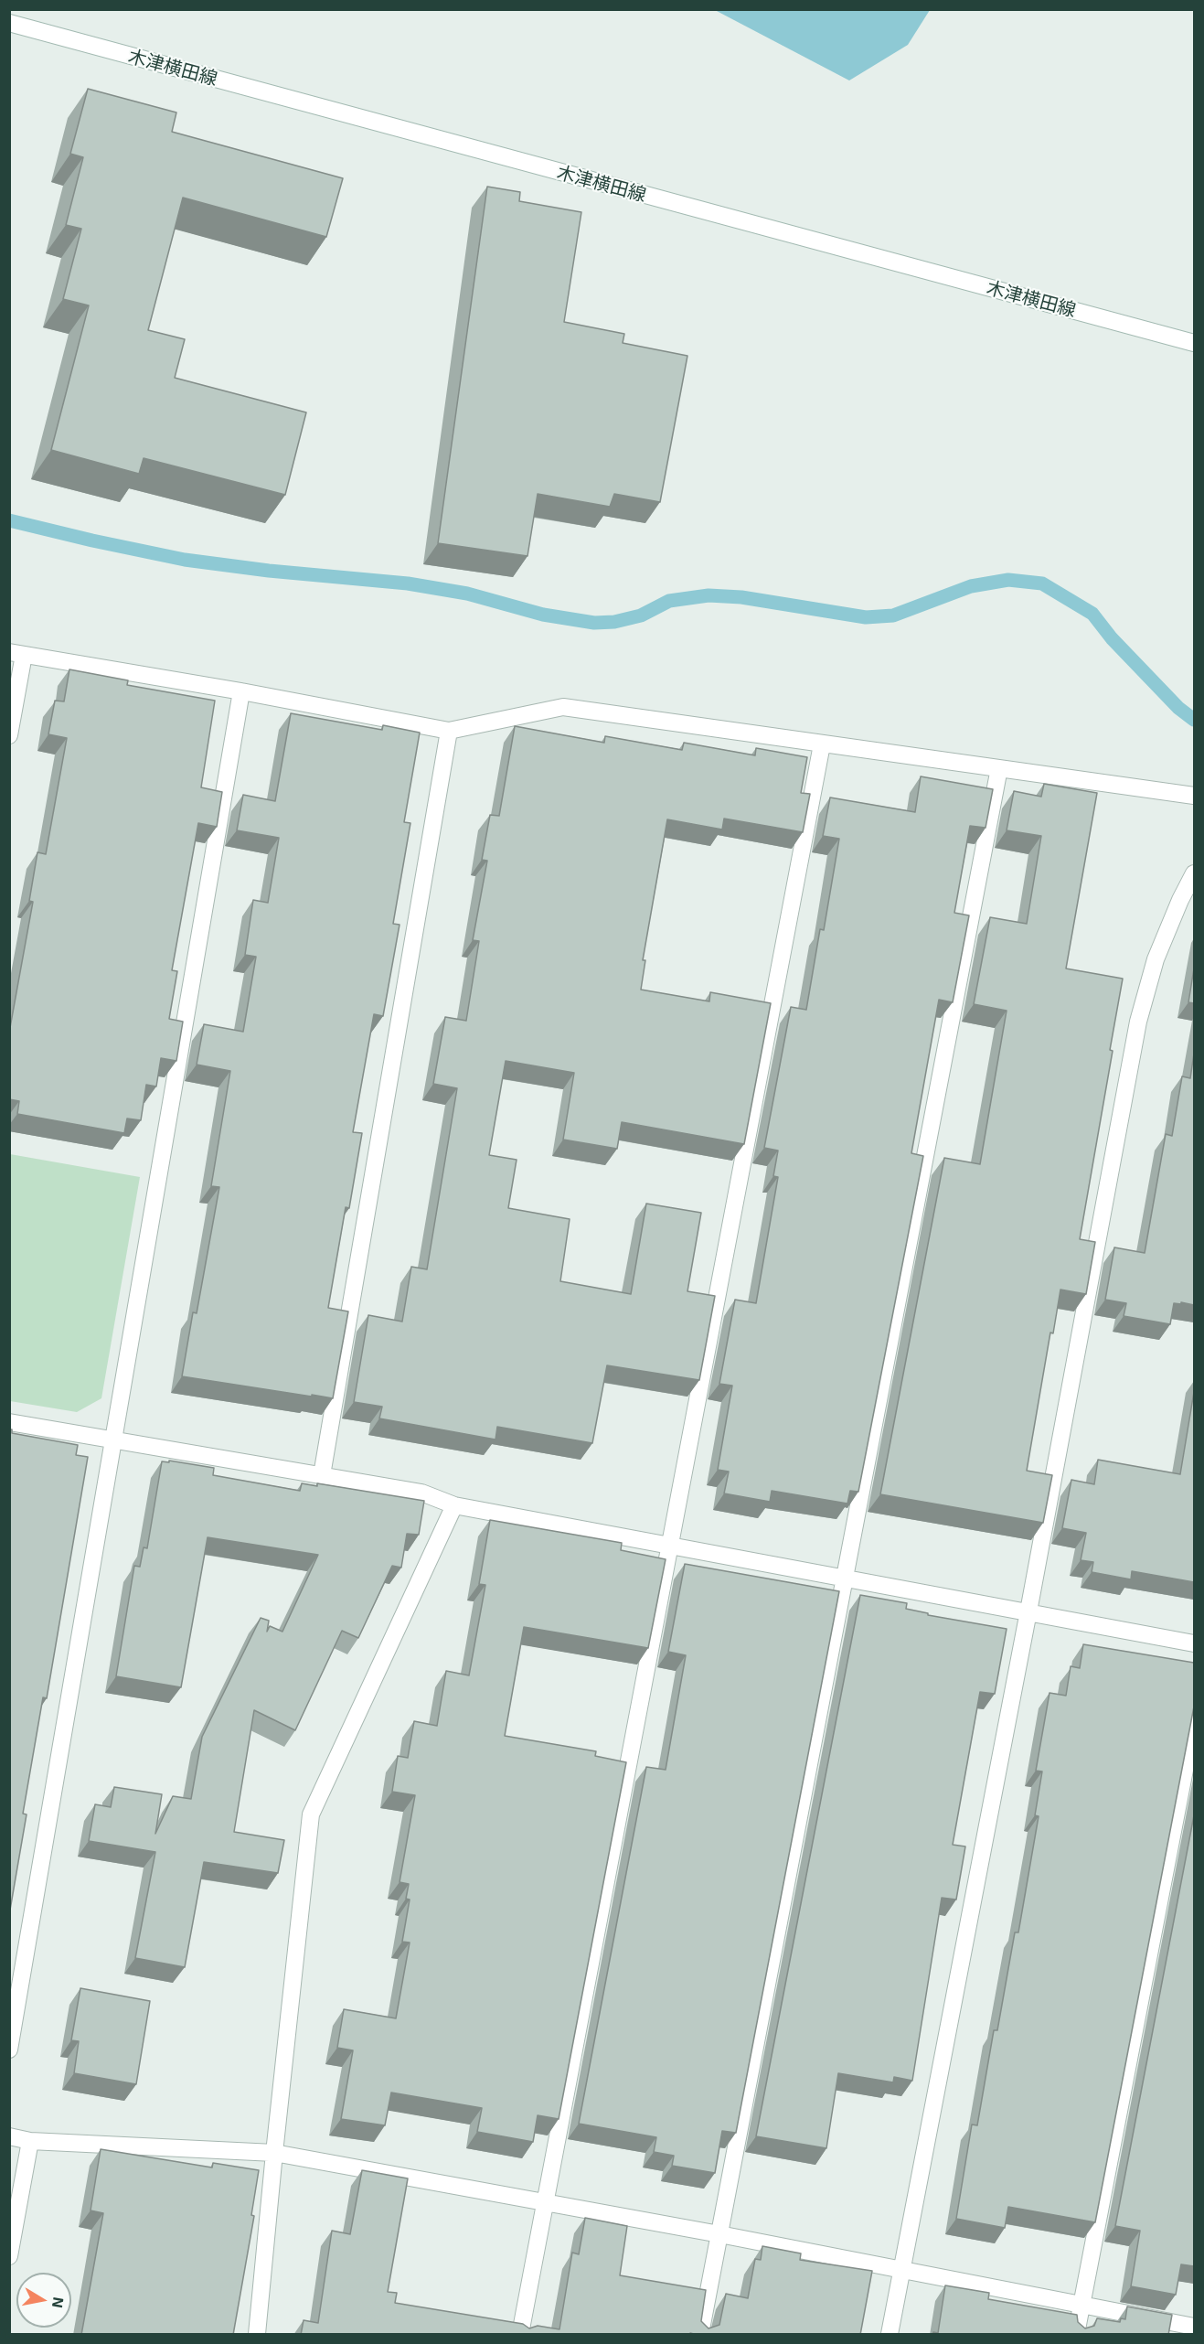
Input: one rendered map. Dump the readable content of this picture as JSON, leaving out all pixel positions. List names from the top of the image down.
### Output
{
  "streets": {
    "street": ["木津横田線"]
  },
  "north": "right"
}
